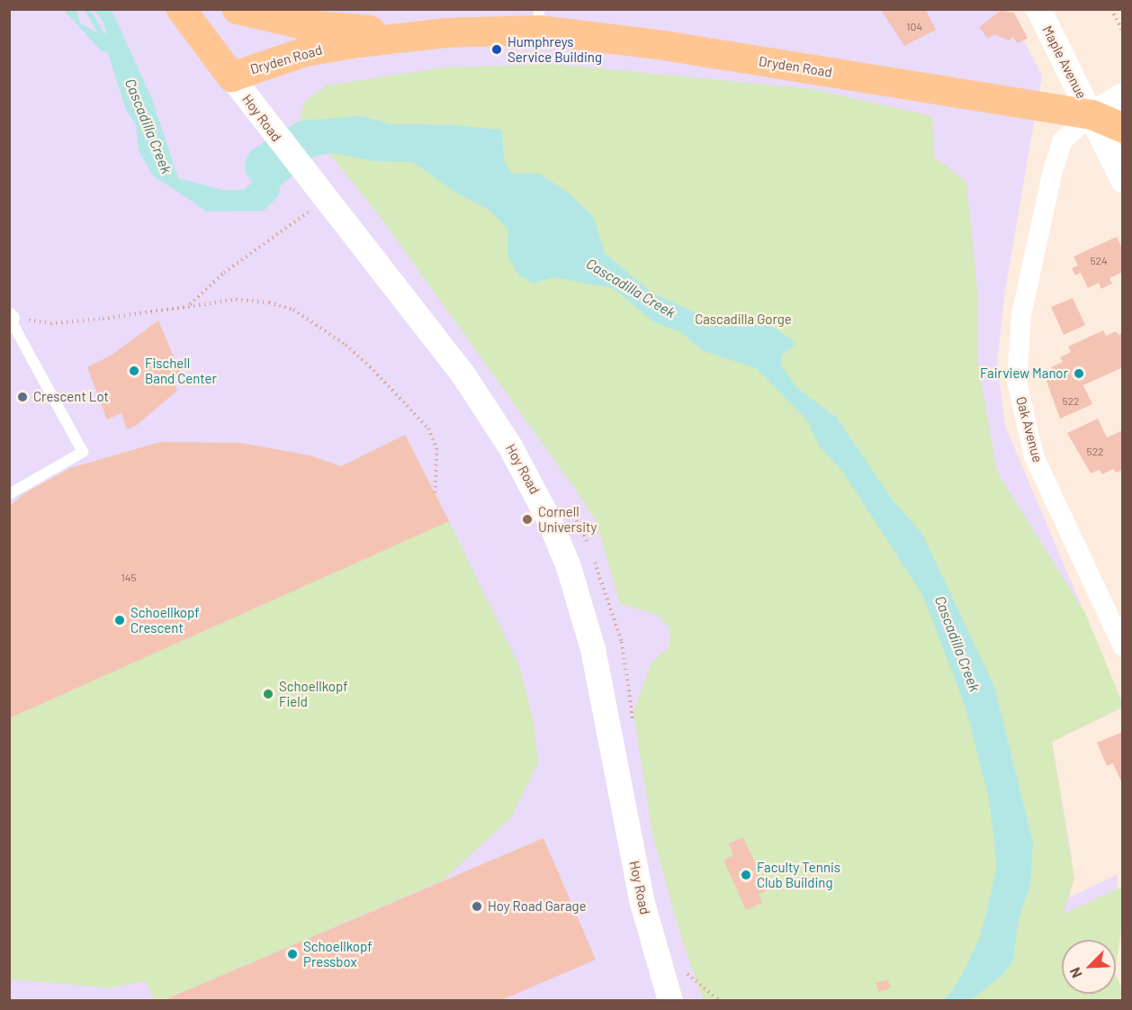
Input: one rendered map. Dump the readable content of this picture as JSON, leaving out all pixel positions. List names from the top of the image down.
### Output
{
  "streets": {
    "main road": ["Dryden Road"],
    "street": ["Maple Avenue", "Hoy Road", "Oak Avenue"]
  },
  "crossings": [
    ["Dryden Road", "Maple Avenue"],
    ["Dryden Road", "Hoy Road"],
    ["Dryden Road", "Oak Avenue"],
    ["Maple Avenue", "Oak Avenue"]
  ],
  "water": ["Cascadilla Creek"],
  "parks": ["Cascadilla Gorge"],
  "places": [
    "Humphreys Service Building",
    "Fischell Band Center",
    "Fairview Manor",
    "Crescent Lot",
    "Cornell University",
    "Schoellkopf Crescent",
    "Schoellkopf Field",
    "Faculty Tennis Club Building",
    "Hoy Road Garage",
    "Schoellkopf Pressbox"
  ],
  "house_numbers": [
    "104",
    "524",
    "522",
    "522",
    "145"
  ],
  "north": "bottom left"
}
